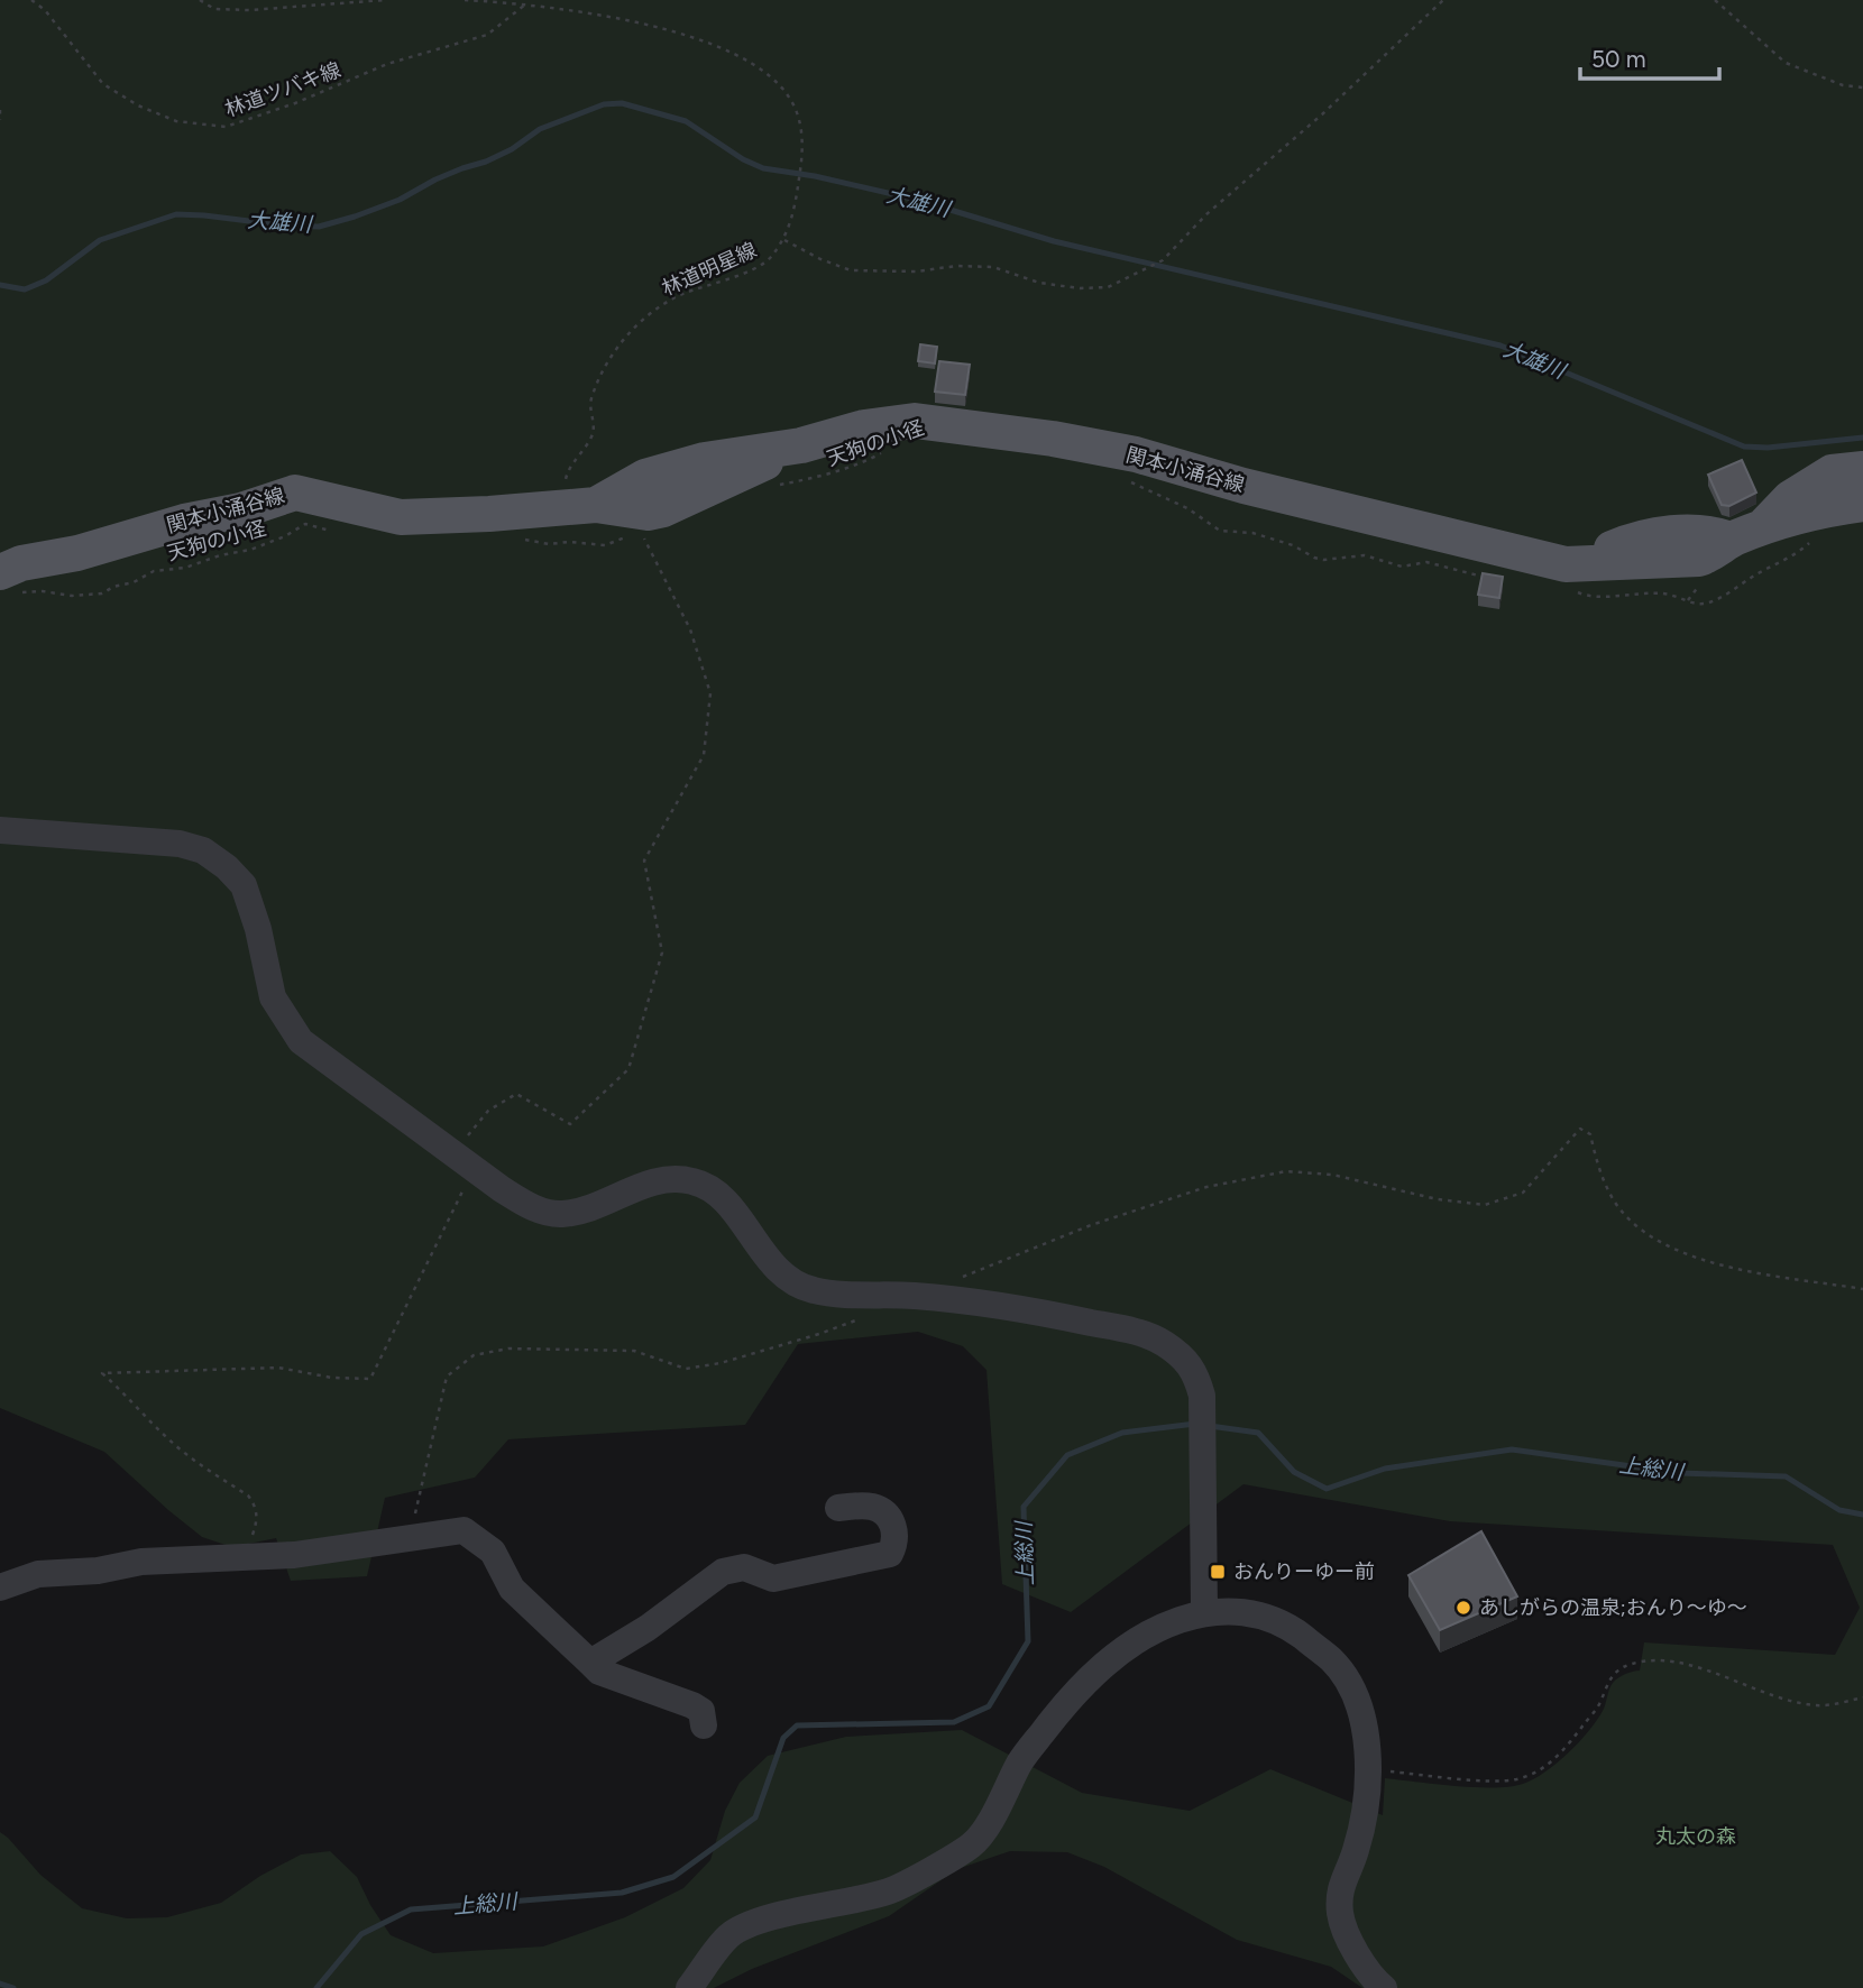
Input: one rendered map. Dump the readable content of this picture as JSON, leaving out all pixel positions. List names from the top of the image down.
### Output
{
  "streets": {
    "main road": ["関本小涌谷線"],
    "path": ["林道ツバキ線", "林道明星線", "天狗の小径"]
  },
  "crossings": [
    ["林道明星線", "関本小涌谷線"],
    ["天狗の小径", "関本小涌谷線"]
  ],
  "water": ["大雄川", "上総川"],
  "parks": ["丸太の森"],
  "places": {
    "transit": ["おんりーゆー前"],
    "other": ["あしがらの温泉;おんり〜ゆ〜"]
  },
  "scale_bar": "50 m"
}
